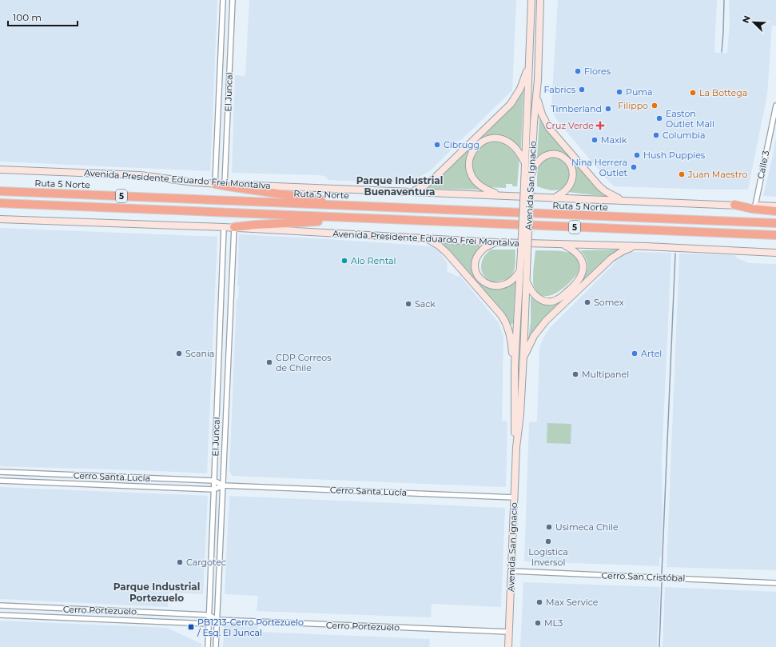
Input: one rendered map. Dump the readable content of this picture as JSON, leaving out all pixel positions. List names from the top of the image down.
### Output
{
  "streets": {
    "highway": ["Ruta 5 Norte", "5"],
    "main road": ["Avenida Presidente Eduardo Frei Montalva", "Avenida San Ignacio"],
    "street": [
      "El Juncal",
      "Calle 3",
      "Cerro Santa Lucía",
      "Cerro San Cristóbal",
      "Cerro Portezuelo"
    ]
  },
  "crossings": [
    ["El Juncal", "Avenida Presidente Eduardo Frei Montalva"],
    ["El Juncal", "Cerro Santa Lucía"],
    ["El Juncal", "Cerro Portezuelo"],
    ["Calle 3", "Avenida Presidente Eduardo Frei Montalva"],
    ["Avenida San Ignacio", "Cerro Santa Lucía"],
    ["Avenida San Ignacio", "Cerro San Cristóbal"],
    ["Avenida San Ignacio", "Cerro Portezuelo"]
  ],
  "districts": ["Parque Industrial Buenaventura", "Parque Industrial Portezuelo"],
  "places": {
    "other": [
      "Flores",
      "Fabrics",
      "Puma",
      "La Bottega",
      "Filippo",
      "Timberland",
      "Easton Outlet Mall",
      "Columbia",
      "Maxik",
      "Cibrugg",
      "Hush Puppies",
      "Nina Herrera Outlet",
      "Juan Maestro",
      "Alo Rental",
      "Somex",
      "Sack",
      "Scania",
      "Artel",
      "CDP Correos de Chile",
      "Multipanel",
      "Usimeca Chile",
      "Logística Inversol",
      "Cargotec",
      "Max Service",
      "ML3"
    ],
    "health": ["Cruz Verde"],
    "transit": ["PB1213-Cerro Portezuelo / Esq. El Juncal"]
  },
  "scale_bar": "100 m",
  "north": "top left"
}
